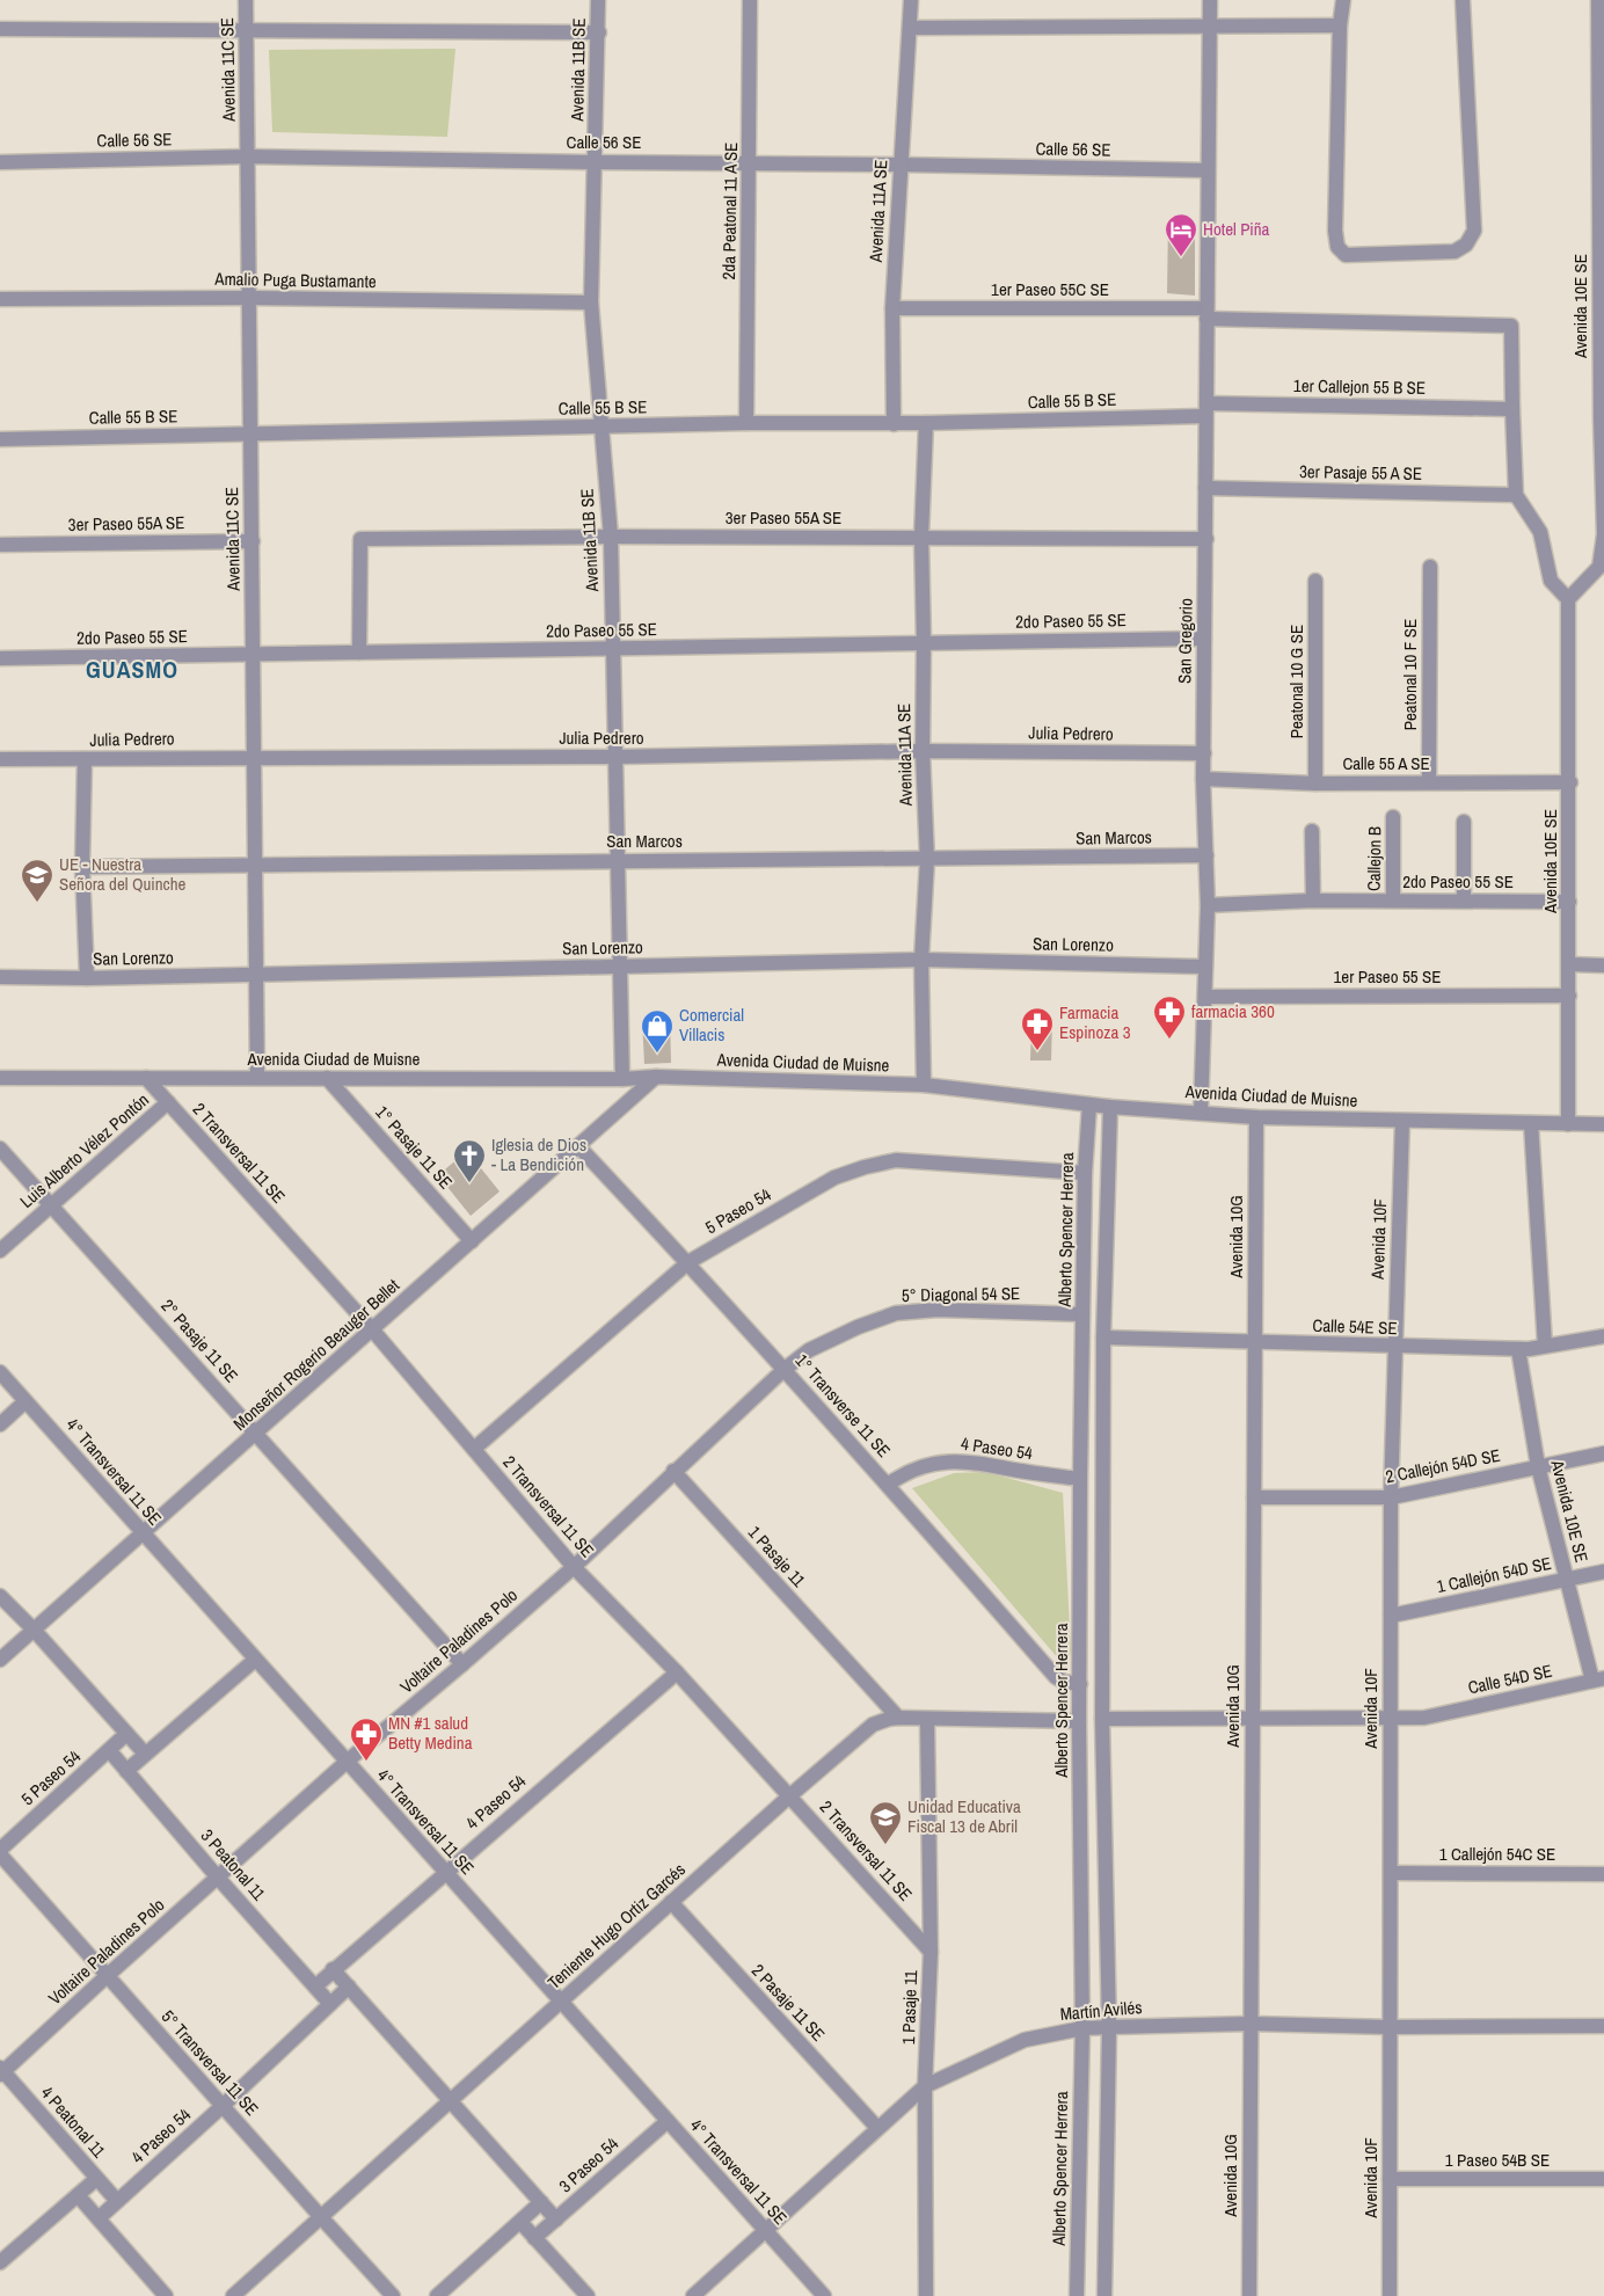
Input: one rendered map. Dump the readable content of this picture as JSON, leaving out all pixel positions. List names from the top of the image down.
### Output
{
  "streets": {
    "street": [
      "Avenida 11C SE",
      "Avenida 11B SE",
      "Calle 56 SE",
      "2da Peatonal 11 A SE",
      "Avenida 11A SE",
      "Amalio Puga Bustamante",
      "1er Paseo 55C SE",
      "Avenida 10E SE",
      "1er Callejon 55 B SE",
      "Calle 55 B SE",
      "3er Pasaje 55 A SE",
      "3er Paseo 55A SE",
      "2do Paseo 55 SE",
      "San Gregorio",
      "Peatonal 10 F SE",
      "Peatonal 10 G SE",
      "Julia Pedrero",
      "Calle 55 A SE",
      "San Marcos",
      "Callejon B",
      "San Lorenzo",
      "1er Paseo 55 SE",
      "Avenida Ciudad de Muisne",
      "1° Pasaje 11 SE",
      "Luis Alberto Vélez Pontón",
      "2 Transversal 11 SE",
      "5 Paseo 54",
      "Alberto Spencer Herrera",
      "Avenida 10G",
      "Avenida 10F",
      "5° Diagonal 54 SE",
      "Calle 54E SE",
      "2° Pasaje 11 SE",
      "Monseñor Rogerio Beauger Bellet",
      "1° Transverse 11 SE",
      "4 Paseo 54",
      "2 Callejón 54D SE",
      "4° Transversal 11 SE",
      "1 Pasaje 11",
      "1 Callejón 54D SE",
      "Voltaire Paladines Polo",
      "Calle 54D SE",
      "1 Callejón 54C SE",
      "3 Peatonal 11",
      "Teniente Hugo Ortiz Garcés",
      "2 Pasaje 11 SE",
      "Martín Avilés",
      "5° Transversal 11 SE",
      "4 Peatonal 11",
      "1 Paseo 54B SE",
      "3 Paseo 54"
    ]
  },
  "crossings": [
    ["Avenida 11C SE", "Calle 56 SE"],
    ["Avenida 11C SE", "Amalio Puga Bustamante"],
    ["Avenida 11C SE", "Calle 55 B SE"],
    ["Avenida 11C SE", "3er Paseo 55A SE"],
    ["Avenida 11C SE", "2do Paseo 55 SE"],
    ["Avenida 11C SE", "Julia Pedrero"],
    ["Avenida 11C SE", "San Marcos"],
    ["Avenida 11C SE", "San Lorenzo"],
    ["Avenida 11C SE", "Avenida Ciudad de Muisne"],
    ["Avenida 11B SE", "Calle 56 SE"],
    ["Avenida 11B SE", "Amalio Puga Bustamante"],
    ["Avenida 11B SE", "Calle 55 B SE"],
    ["Avenida 11B SE", "3er Paseo 55A SE"],
    ["Avenida 11B SE", "2do Paseo 55 SE"],
    ["Avenida 11B SE", "Julia Pedrero"],
    ["Avenida 11B SE", "San Marcos"],
    ["Avenida 11B SE", "San Lorenzo"],
    ["Avenida 11B SE", "Avenida Ciudad de Muisne"],
    ["Calle 56 SE", "2da Peatonal 11 A SE"],
    ["Calle 56 SE", "Avenida 11A SE"],
    ["Calle 56 SE", "San Gregorio"],
    ["2da Peatonal 11 A SE", "Calle 55 B SE"],
    ["Avenida 11A SE", "1er Paseo 55C SE"],
    ["Avenida 11A SE", "Calle 55 B SE"],
    ["Avenida 11A SE", "3er Paseo 55A SE"],
    ["Avenida 11A SE", "2do Paseo 55 SE"],
    ["Avenida 11A SE", "Julia Pedrero"],
    ["Avenida 11A SE", "San Marcos"],
    ["Avenida 11A SE", "San Lorenzo"],
    ["Avenida 11A SE", "Avenida Ciudad de Muisne"],
    ["1er Paseo 55C SE", "1er Callejon 55 B SE"],
    ["1er Paseo 55C SE", "San Gregorio"],
    ["Avenida 10E SE", "2do Paseo 55 SE"],
    ["Avenida 10E SE", "Calle 55 A SE"],
    ["Avenida 10E SE", "1er Paseo 55 SE"],
    ["Avenida 10E SE", "Avenida Ciudad de Muisne"],
    ["Avenida 10E SE", "Calle 54E SE"],
    ["Avenida 10E SE", "2 Callejón 54D SE"],
    ["Avenida 10E SE", "1 Callejón 54D SE"],
    ["Avenida 10E SE", "Calle 54D SE"],
    ["1er Callejon 55 B SE", "Calle 55 B SE"],
    ["1er Callejon 55 B SE", "San Gregorio"],
    ["Calle 55 B SE", "San Gregorio"],
    ["3er Pasaje 55 A SE", "San Gregorio"],
    ["3er Paseo 55A SE", "2do Paseo 55 SE"],
    ["3er Paseo 55A SE", "San Gregorio"],
    ["2do Paseo 55 SE", "San Gregorio"],
    ["2do Paseo 55 SE", "Callejon B"],
    ["San Gregorio", "Julia Pedrero"],
    ["San Gregorio", "Calle 55 A SE"],
    ["San Gregorio", "San Marcos"],
    ["San Gregorio", "San Lorenzo"],
    ["San Gregorio", "1er Paseo 55 SE"],
    ["San Gregorio", "Avenida Ciudad de Muisne"],
    ["Peatonal 10 F SE", "Calle 55 A SE"],
    ["Peatonal 10 G SE", "Calle 55 A SE"],
    ["Avenida Ciudad de Muisne", "1° Pasaje 11 SE"],
    ["Avenida Ciudad de Muisne", "2 Transversal 11 SE"],
    ["Avenida Ciudad de Muisne", "Alberto Spencer Herrera"],
    ["Avenida Ciudad de Muisne", "Avenida 10G"],
    ["Avenida Ciudad de Muisne", "Avenida 10F"],
    ["Avenida Ciudad de Muisne", "Monseñor Rogerio Beauger Bellet"],
    ["1° Pasaje 11 SE", "Monseñor Rogerio Beauger Bellet"],
    ["Luis Alberto Vélez Pontón", "2 Transversal 11 SE"],
    ["Luis Alberto Vélez Pontón", "2° Pasaje 11 SE"],
    ["2 Transversal 11 SE", "5 Paseo 54"],
    ["2 Transversal 11 SE", "Monseñor Rogerio Beauger Bellet"],
    ["2 Transversal 11 SE", "4 Paseo 54"],
    ["2 Transversal 11 SE", "1 Pasaje 11"],
    ["2 Transversal 11 SE", "Voltaire Paladines Polo"],
    ["2 Transversal 11 SE", "Teniente Hugo Ortiz Garcés"],
    ["5 Paseo 54", "Alberto Spencer Herrera"],
    ["5 Paseo 54", "1° Transverse 11 SE"],
    ["5 Paseo 54", "3 Peatonal 11"],
    ["Alberto Spencer Herrera", "5° Diagonal 54 SE"],
    ["Alberto Spencer Herrera", "1° Transverse 11 SE"],
    ["Alberto Spencer Herrera", "Teniente Hugo Ortiz Garcés"],
    ["Alberto Spencer Herrera", "Martín Avilés"],
    ["Avenida 10G", "Calle 54E SE"],
    ["Avenida 10G", "2 Callejón 54D SE"],
    ["Avenida 10G", "Martín Avilés"],
    ["Avenida 10F", "Calle 54E SE"],
    ["Avenida 10F", "2 Callejón 54D SE"],
    ["Avenida 10F", "1 Callejón 54D SE"],
    ["Avenida 10F", "Calle 54D SE"],
    ["Avenida 10F", "1 Callejón 54C SE"],
    ["Avenida 10F", "Martín Avilés"],
    ["Avenida 10F", "1 Paseo 54B SE"],
    ["5° Diagonal 54 SE", "1° Transverse 11 SE"],
    ["5° Diagonal 54 SE", "Voltaire Paladines Polo"],
    ["2° Pasaje 11 SE", "Monseñor Rogerio Beauger Bellet"],
    ["2° Pasaje 11 SE", "Voltaire Paladines Polo"],
    ["Monseñor Rogerio Beauger Bellet", "1° Transverse 11 SE"],
    ["Monseñor Rogerio Beauger Bellet", "4° Transversal 11 SE"],
    ["1° Transverse 11 SE", "4 Paseo 54"],
    ["1° Transverse 11 SE", "Voltaire Paladines Polo"],
    ["4 Paseo 54", "4° Transversal 11 SE"],
    ["4 Paseo 54", "3 Peatonal 11"],
    ["4 Paseo 54", "5° Transversal 11 SE"],
    ["4 Paseo 54", "4 Peatonal 11"],
    ["4° Transversal 11 SE", "Voltaire Paladines Polo"],
    ["4° Transversal 11 SE", "Teniente Hugo Ortiz Garcés"],
    ["4° Transversal 11 SE", "Martín Avilés"],
    ["4° Transversal 11 SE", "3 Paseo 54"],
    ["1 Pasaje 11", "Voltaire Paladines Polo"],
    ["1 Pasaje 11", "Teniente Hugo Ortiz Garcés"],
    ["1 Pasaje 11", "Martín Avilés"],
    ["Voltaire Paladines Polo", "3 Peatonal 11"],
    ["Voltaire Paladines Polo", "5° Transversal 11 SE"],
    ["Voltaire Paladines Polo", "4 Peatonal 11"],
    ["Teniente Hugo Ortiz Garcés", "2 Pasaje 11 SE"],
    ["Teniente Hugo Ortiz Garcés", "5° Transversal 11 SE"],
    ["2 Pasaje 11 SE", "Martín Avilés"]
  ],
  "districts": ["GUASMO"],
  "places": {
    "hotel": ["Hotel Piña"],
    "school or university": ["UE - Nuestra Señora del Quinche", "Unidad Educativa Fiscal 13 de Abril"],
    "pharmacy": ["farmacia 360", "Farmacia Espinoza 3", "MN #1 salud Betty Medina"],
    "shop": ["Comercial Villacis"],
    "church": ["Iglesia de Dios - La Bendición"]
  }
}
